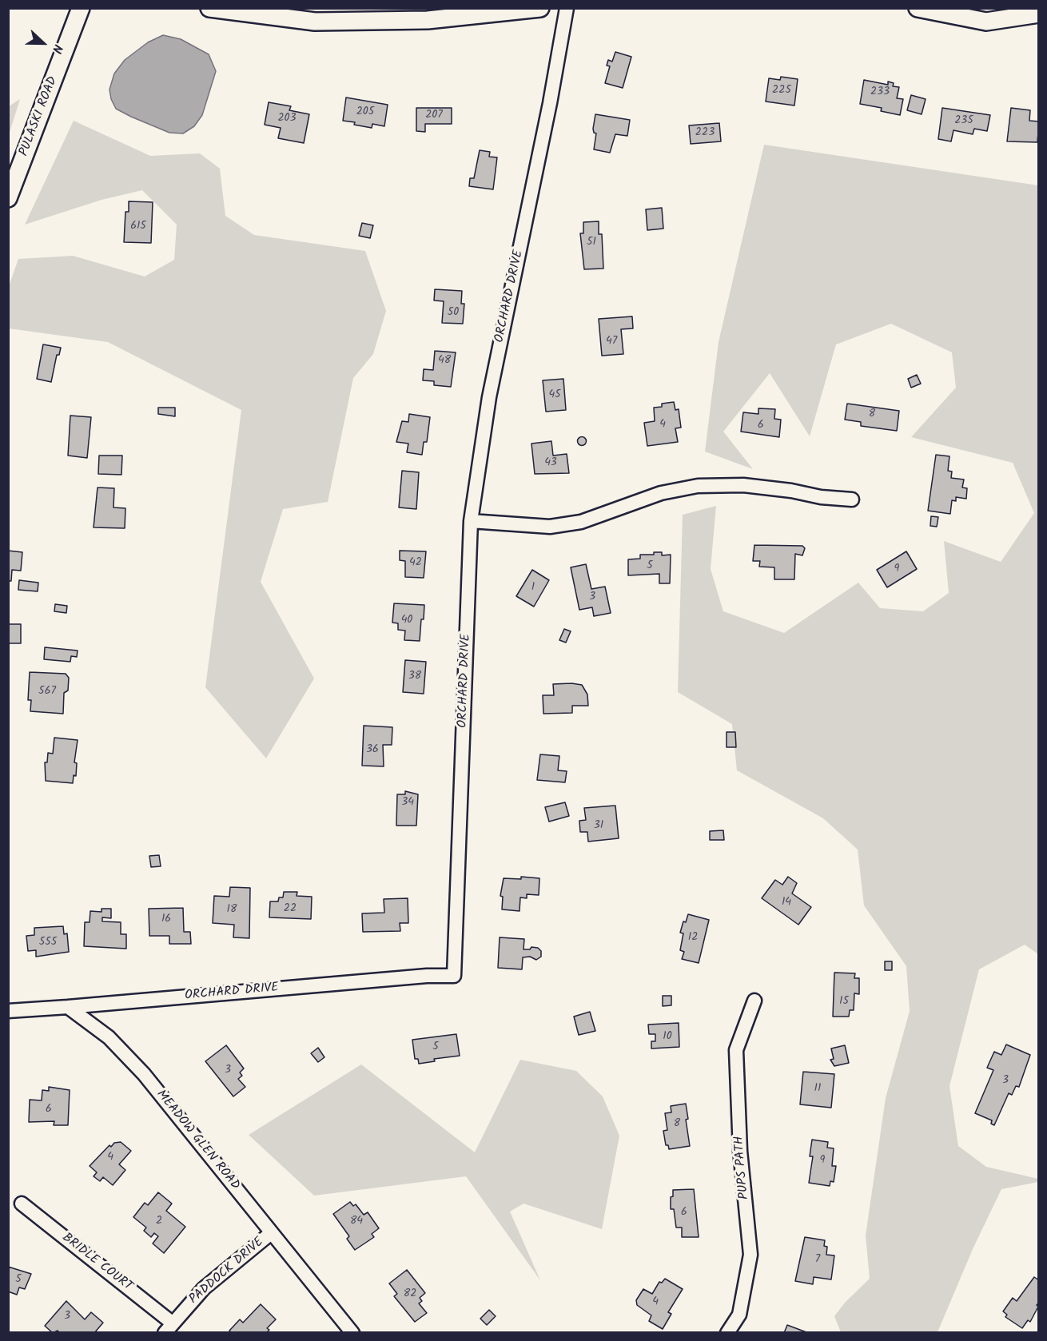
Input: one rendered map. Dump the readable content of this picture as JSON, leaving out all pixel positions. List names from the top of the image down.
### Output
{
  "streets": {
    "main road": ["PULASKI ROAD"],
    "street": [
      "ORCHARD DRIVE",
      "MEADOW GLEN ROAD",
      "PUPS PATH",
      "BRIDLE COURT",
      "PADDOCK DRIVE"
    ]
  },
  "crossings": [
    ["ORCHARD DRIVE", "MEADOW GLEN ROAD"],
    ["MEADOW GLEN ROAD", "PADDOCK DRIVE"],
    ["BRIDLE COURT", "PADDOCK DRIVE"]
  ],
  "house_numbers": [
    "225",
    "233",
    "205",
    "207",
    "203",
    "235",
    "223",
    "615",
    "51",
    "50",
    "47",
    "48",
    "45",
    "8",
    "4",
    "6",
    "43",
    "42",
    "5",
    "9",
    "1",
    "3",
    "40",
    "38",
    "567",
    "36",
    "34",
    "31",
    "14",
    "22",
    "18",
    "16",
    "12",
    "555",
    "15",
    "10",
    "5",
    "3",
    "3",
    "11",
    "6",
    "8",
    "4",
    "9",
    "6",
    "2",
    "84",
    "7",
    "5",
    "82",
    "4",
    "3"
  ],
  "north": "right"
}
